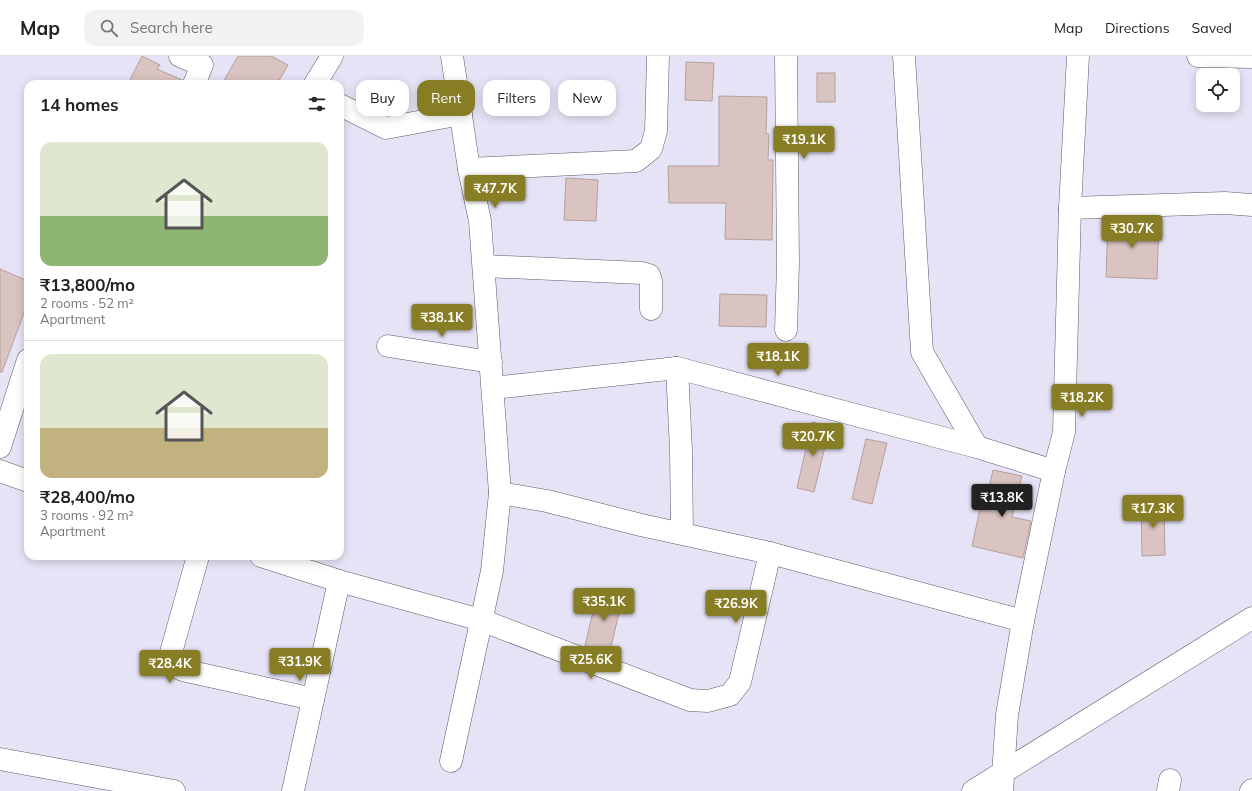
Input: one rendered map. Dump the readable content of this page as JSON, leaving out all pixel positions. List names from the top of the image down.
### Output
{
  "page": {
    "header": "Map",
    "search": "Search here",
    "nav": ["Map", "Directions", "Saved"],
    "chip": [
      "Buy",
      "Rent",
      "Filters",
      "New"
    ],
    "heading": "14 homes",
    "price": [
      "₹19.1K",
      "₹47.7K",
      "₹30.7K",
      "₹38.1K",
      "₹18.1K",
      "₹18.2K",
      "₹20.7K",
      "₹13.8K",
      "₹17.3K",
      "₹35.1K",
      "₹26.9K",
      "₹25.6K",
      "₹31.9K",
      "₹28.4K"
    ],
    "list": [
      {
        "name": "₹13,800/mo",
        "note": "2 rooms · 52 m² · Apartment"
      },
      {
        "name": "₹28,400/mo",
        "note": "3 rooms · 92 m² · Apartment"
      }
    ]
  }
}
